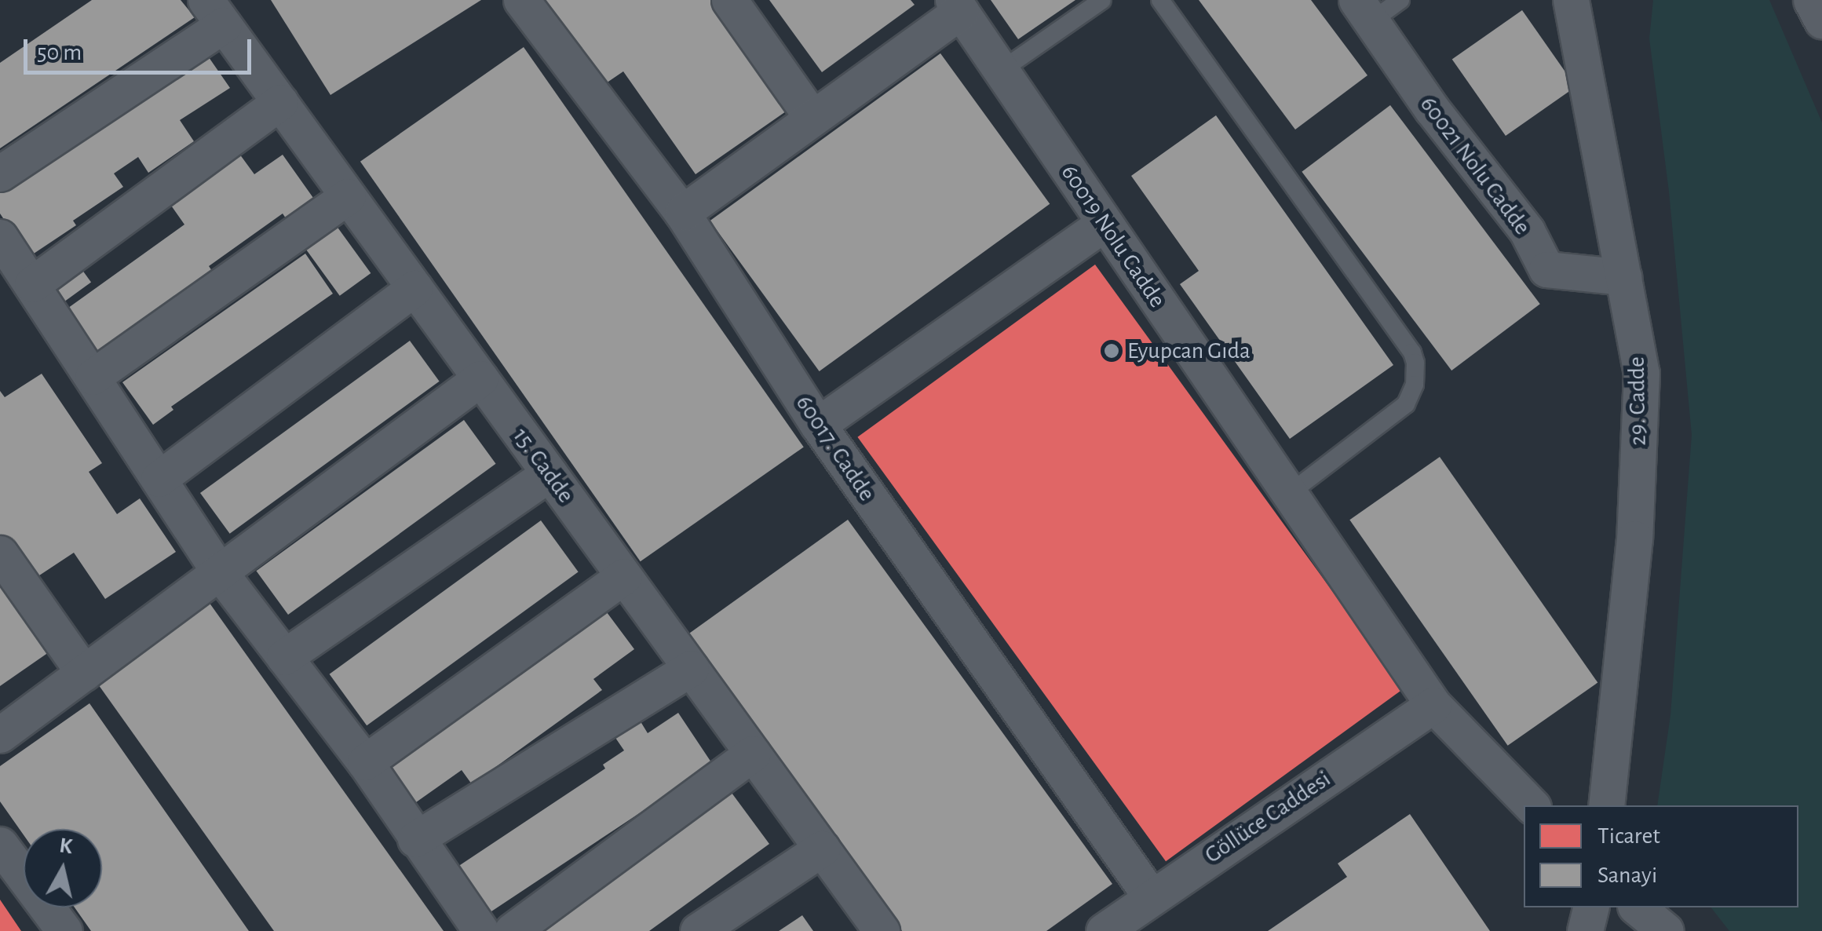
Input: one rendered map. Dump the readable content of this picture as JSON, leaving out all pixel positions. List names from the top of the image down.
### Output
{
  "streets": {
    "street": [
      "60021 Nolu Cadde",
      "60019 Nolu Cadde",
      "29. Cadde",
      "60017. Cadde",
      "15. Cadde",
      "Göllüce Caddesi"
    ]
  },
  "crossings": [
    ["60021 Nolu Cadde", "29. Cadde"],
    ["60019 Nolu Cadde", "Göllüce Caddesi"],
    ["60017. Cadde", "Göllüce Caddesi"]
  ],
  "places": ["Eyupcan Gıda"],
  "legend": ["Ticaret", "Sanayi"],
  "scale_bar": "50 m",
  "north": "top"
}
